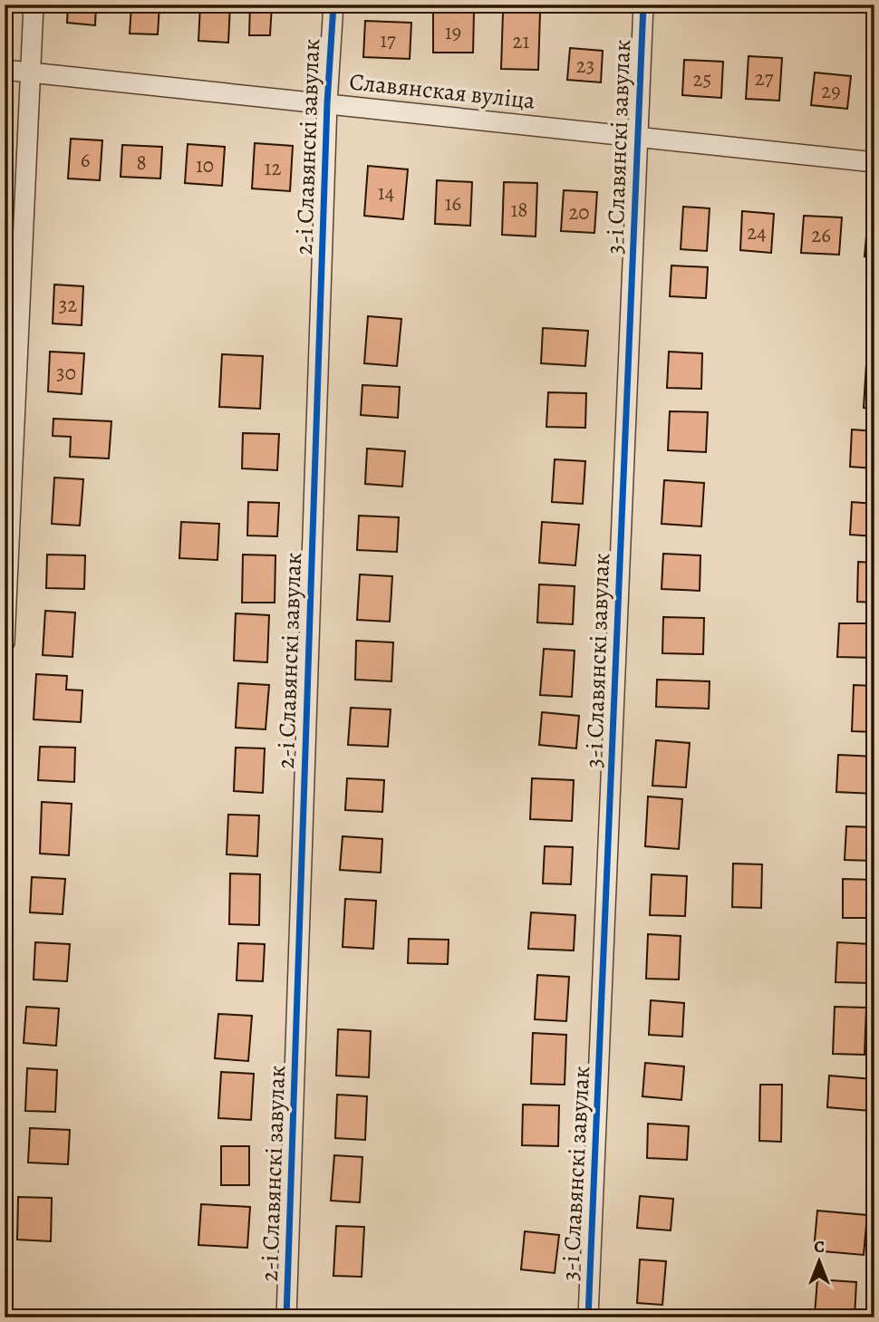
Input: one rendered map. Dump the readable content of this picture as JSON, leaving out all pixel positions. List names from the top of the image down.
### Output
{
  "streets": {
    "street": ["Славянская вуліца", "2-і Славянскі завулак", "3-і Славянскі завулак"]
  },
  "crossings": [
    ["Славянская вуліца", "2-і Славянскі завулак"],
    ["Славянская вуліца", "3-і Славянскі завулак"]
  ],
  "house_numbers": [
    "19",
    "17",
    "21",
    "23",
    "27",
    "25",
    "29",
    "6",
    "8",
    "10",
    "12",
    "14",
    "16",
    "18",
    "20",
    "24",
    "26",
    "32",
    "30"
  ],
  "north": "top"
}
